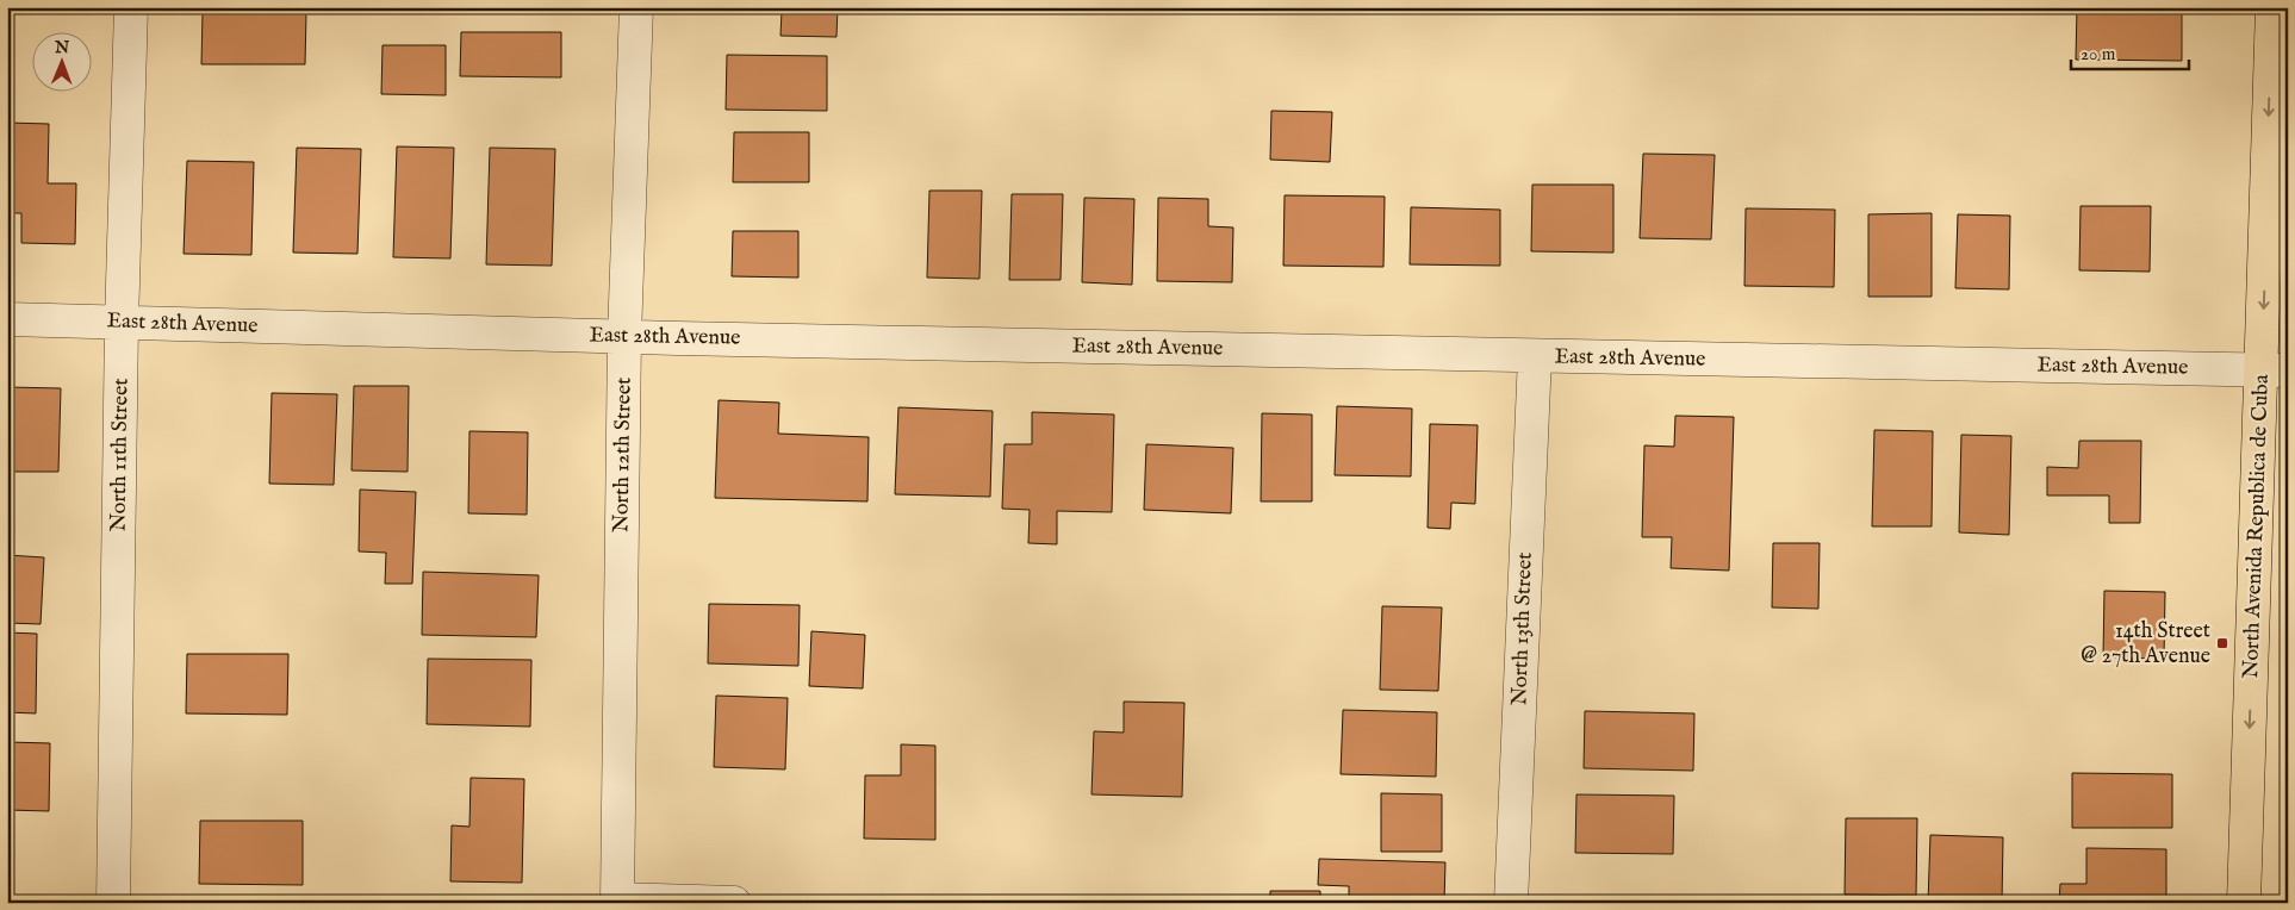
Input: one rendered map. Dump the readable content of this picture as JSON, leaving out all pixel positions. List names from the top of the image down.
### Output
{
  "streets": {
    "main road": ["North Avenida Republica de Cuba"],
    "street": [
      "East 28th Avenue",
      "North 11th Street",
      "North 12th Street",
      "North 13th Street"
    ]
  },
  "crossings": [
    ["East 28th Avenue", "North 11th Street"],
    ["East 28th Avenue", "North 12th Street"],
    ["East 28th Avenue", "North Avenida Republica de Cuba"],
    ["East 28th Avenue", "North 13th Street"]
  ],
  "one_way": ["North Avenida Republica de Cuba"],
  "places": {
    "transit": ["14th Street @ 27th Avenue"]
  },
  "scale_bar": "20 m",
  "north": "top"
}
